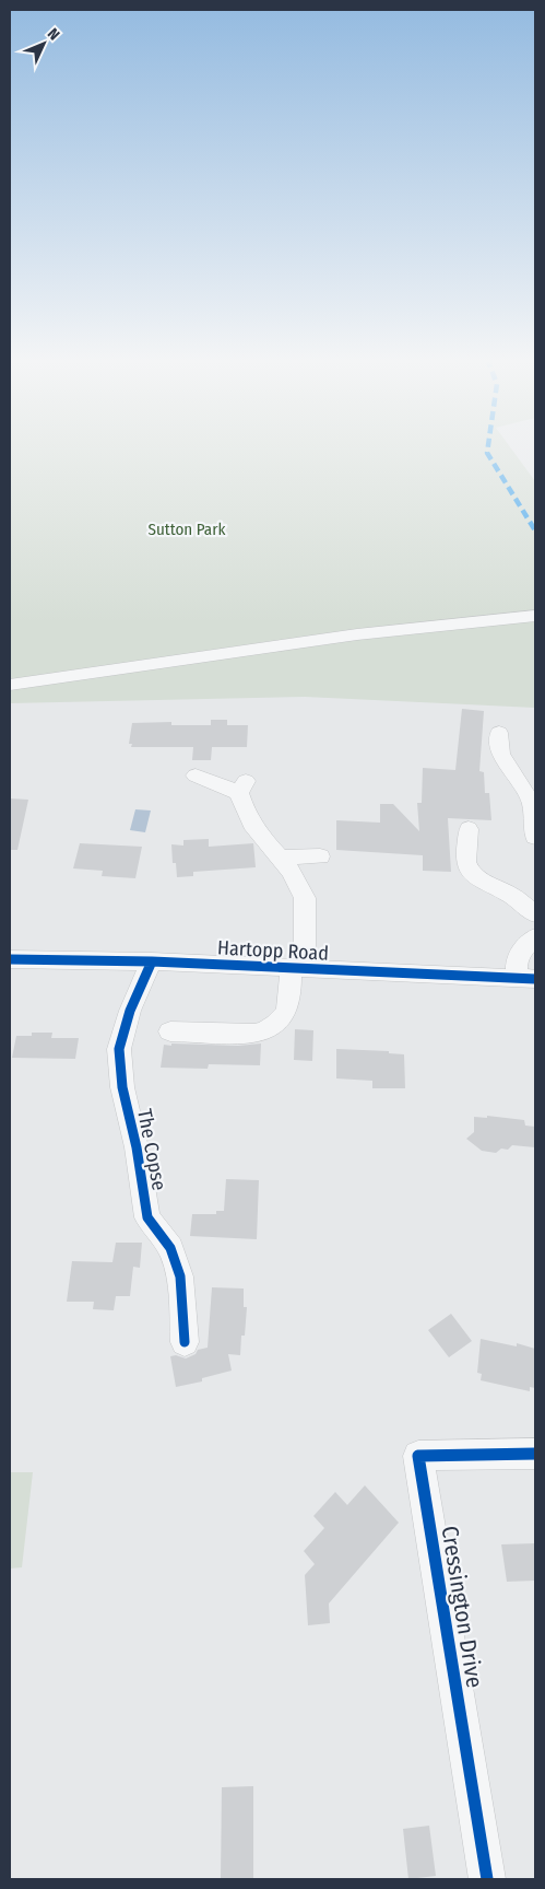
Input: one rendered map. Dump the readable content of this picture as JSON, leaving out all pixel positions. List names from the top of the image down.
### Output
{
  "streets": {
    "street": ["Hartopp Road", "The Copse", "Cressington Drive"]
  },
  "crossings": [
    ["Hartopp Road", "The Copse"]
  ],
  "parks": ["Sutton Park"],
  "north": "top right"
}
